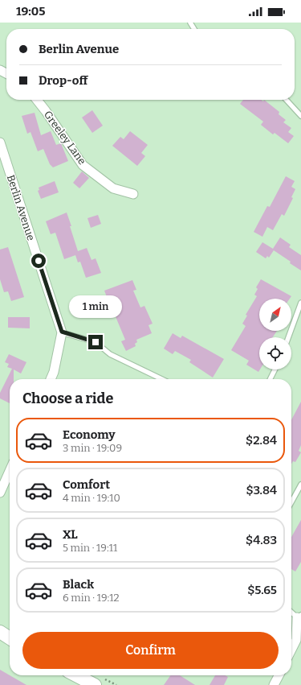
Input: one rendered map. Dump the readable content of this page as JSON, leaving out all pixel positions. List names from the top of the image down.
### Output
{
  "streets": {
    "street": ["Greeley Lane", "Berlin Avenue"]
  },
  "north": "top right",
  "page": {
    "status": "19:05",
    "banner": ["Berlin Avenue", "Drop-off"],
    "bubble": "1 min",
    "heading": "Choose a ride",
    "list": [
      {
        "name": "Economy",
        "note": "3 min · 19:09",
        "value": "$2.84"
      },
      {
        "name": "Comfort",
        "note": "4 min · 19:10",
        "value": "$3.84"
      },
      {
        "name": "XL",
        "note": "5 min · 19:11",
        "value": "$4.83"
      },
      {
        "name": "Black",
        "note": "6 min · 19:12",
        "value": "$5.65"
      }
    ],
    "buttons": "Confirm"
  }
}
